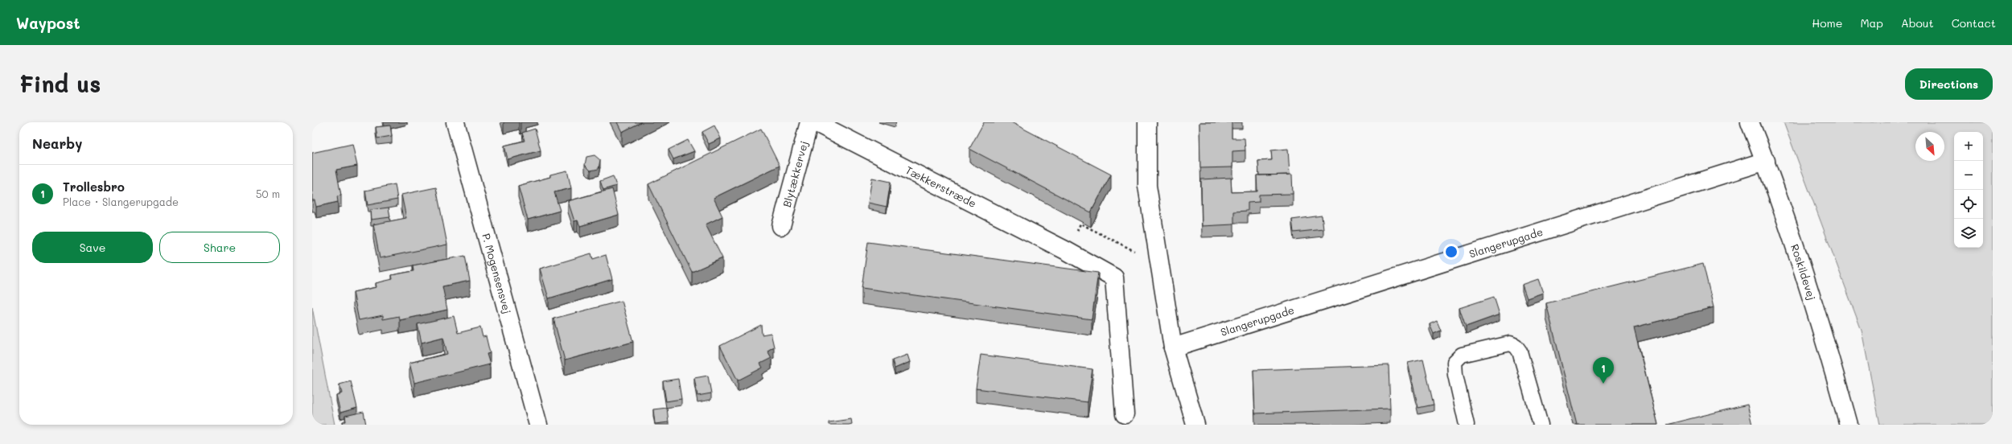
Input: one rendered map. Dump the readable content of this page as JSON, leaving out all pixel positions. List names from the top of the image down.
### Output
{
  "streets": {
    "street": [
      "Blytækkervej",
      "Tækkerstræde",
      "Slangerupgade",
      "Roskildevej",
      "P. Mogensensvej"
    ]
  },
  "crossings": [
    ["Slangerupgade", "Roskildevej"]
  ],
  "north": "bottom right",
  "page": {
    "header": "Waypost",
    "nav": [
      "Home",
      "Map",
      "About",
      "Contact"
    ],
    "buttons": [
      "Directions",
      ["Save", "Share"]
    ],
    "title": "Find us",
    "heading": "Nearby",
    "map_buttons": ["+", "−"],
    "list": [
      {
        "mark": "1",
        "name": "Trollesbro",
        "note": "Place · Slangerupgade",
        "value": "50 m"
      }
    ],
    "pins": "1"
  }
}
